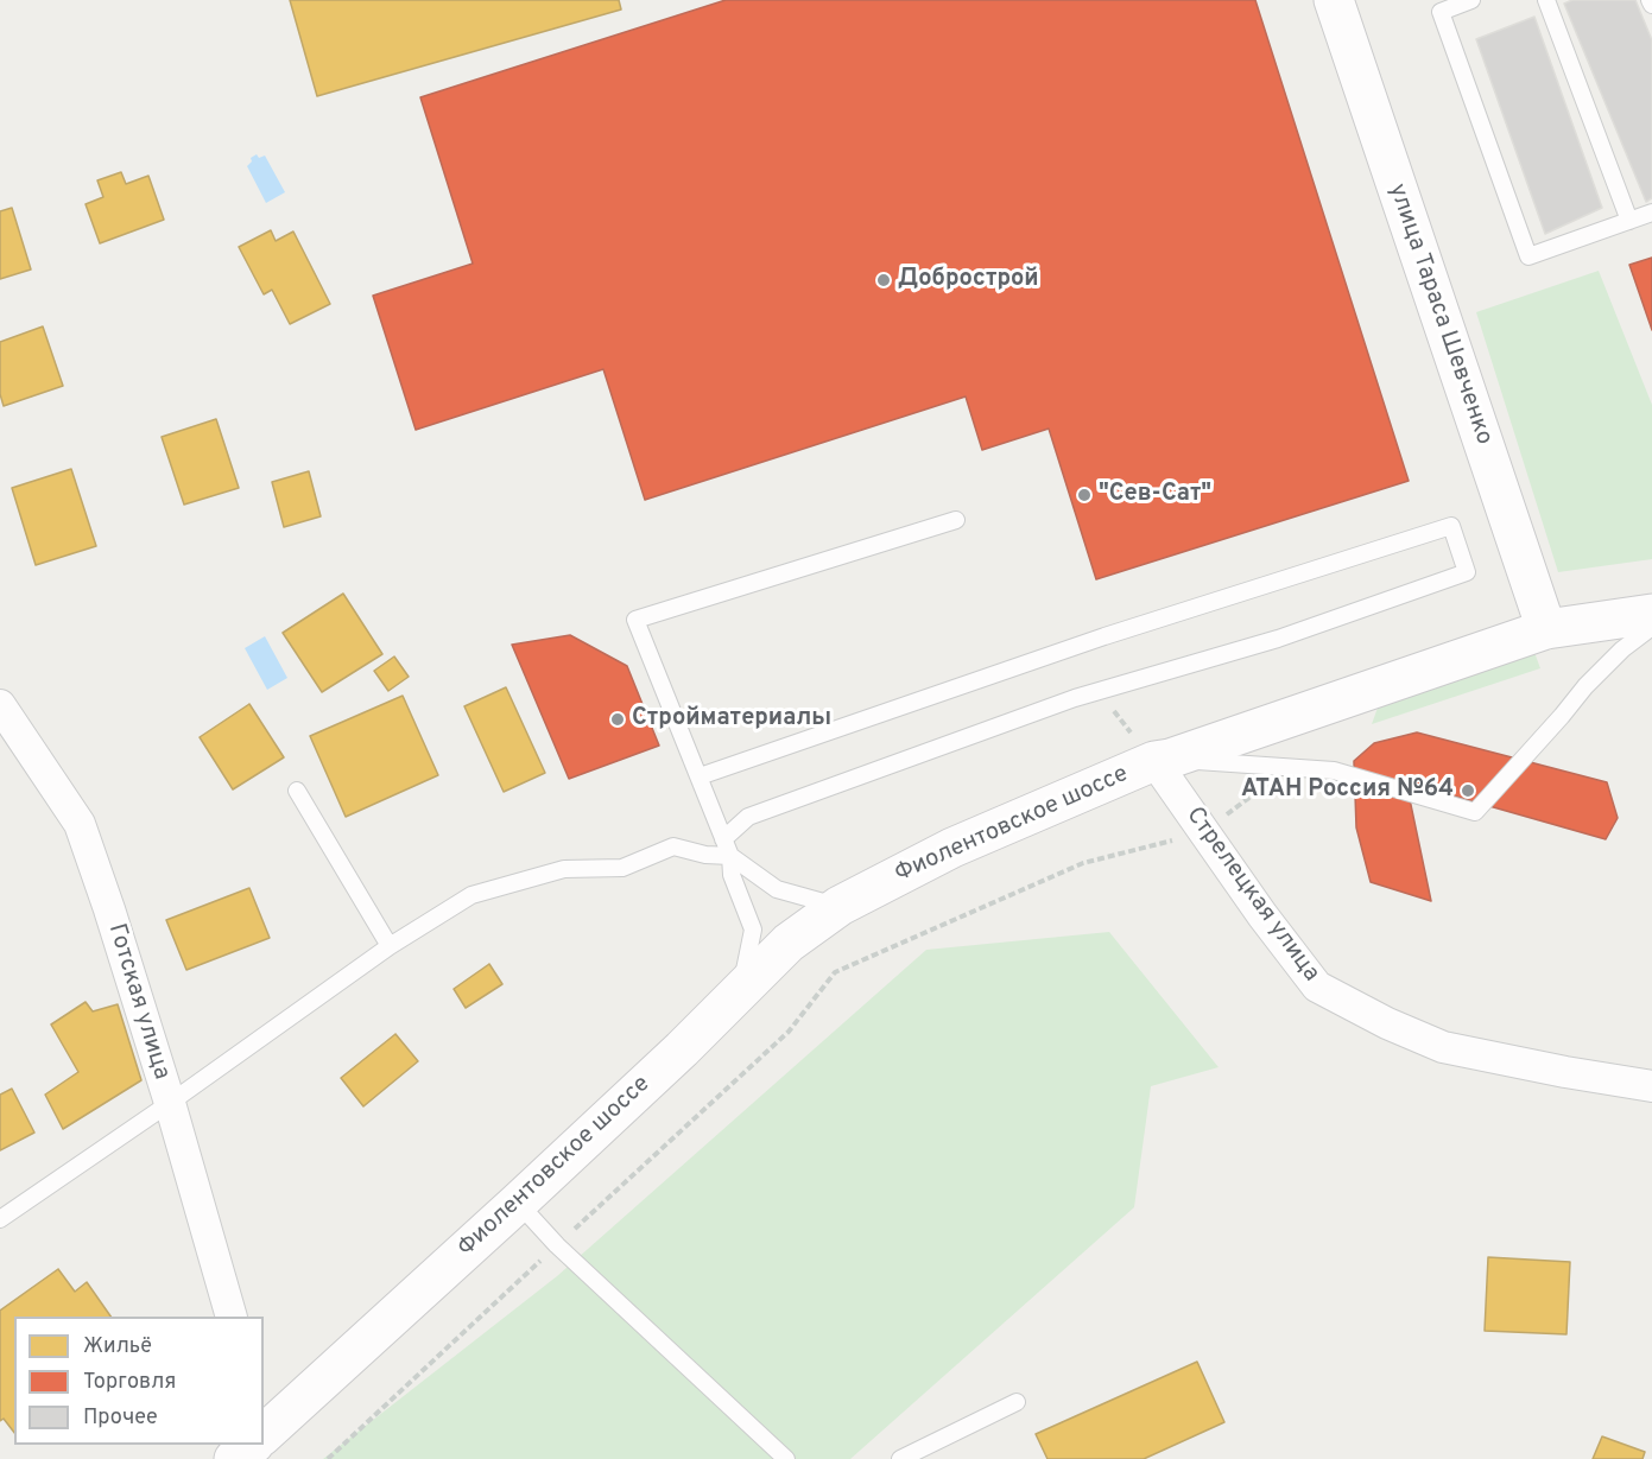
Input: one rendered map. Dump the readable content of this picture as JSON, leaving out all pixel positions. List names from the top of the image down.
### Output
{
  "streets": {
    "main road": ["улица Тараса Шевченко", "Фиолентовское шоссе"],
    "street": ["Стрелецкая улица", "Готская улица"]
  },
  "crossings": [
    ["улица Тараса Шевченко", "Фиолентовское шоссе"],
    ["Фиолентовское шоссе", "Стрелецкая улица"]
  ],
  "places": [
    "Добрострой",
    "\"Сев-Сат\"",
    "Стройматериалы",
    "АТАН Россия №64"
  ],
  "legend": ["Жильё", "Торговля", "Прочее"]
}
